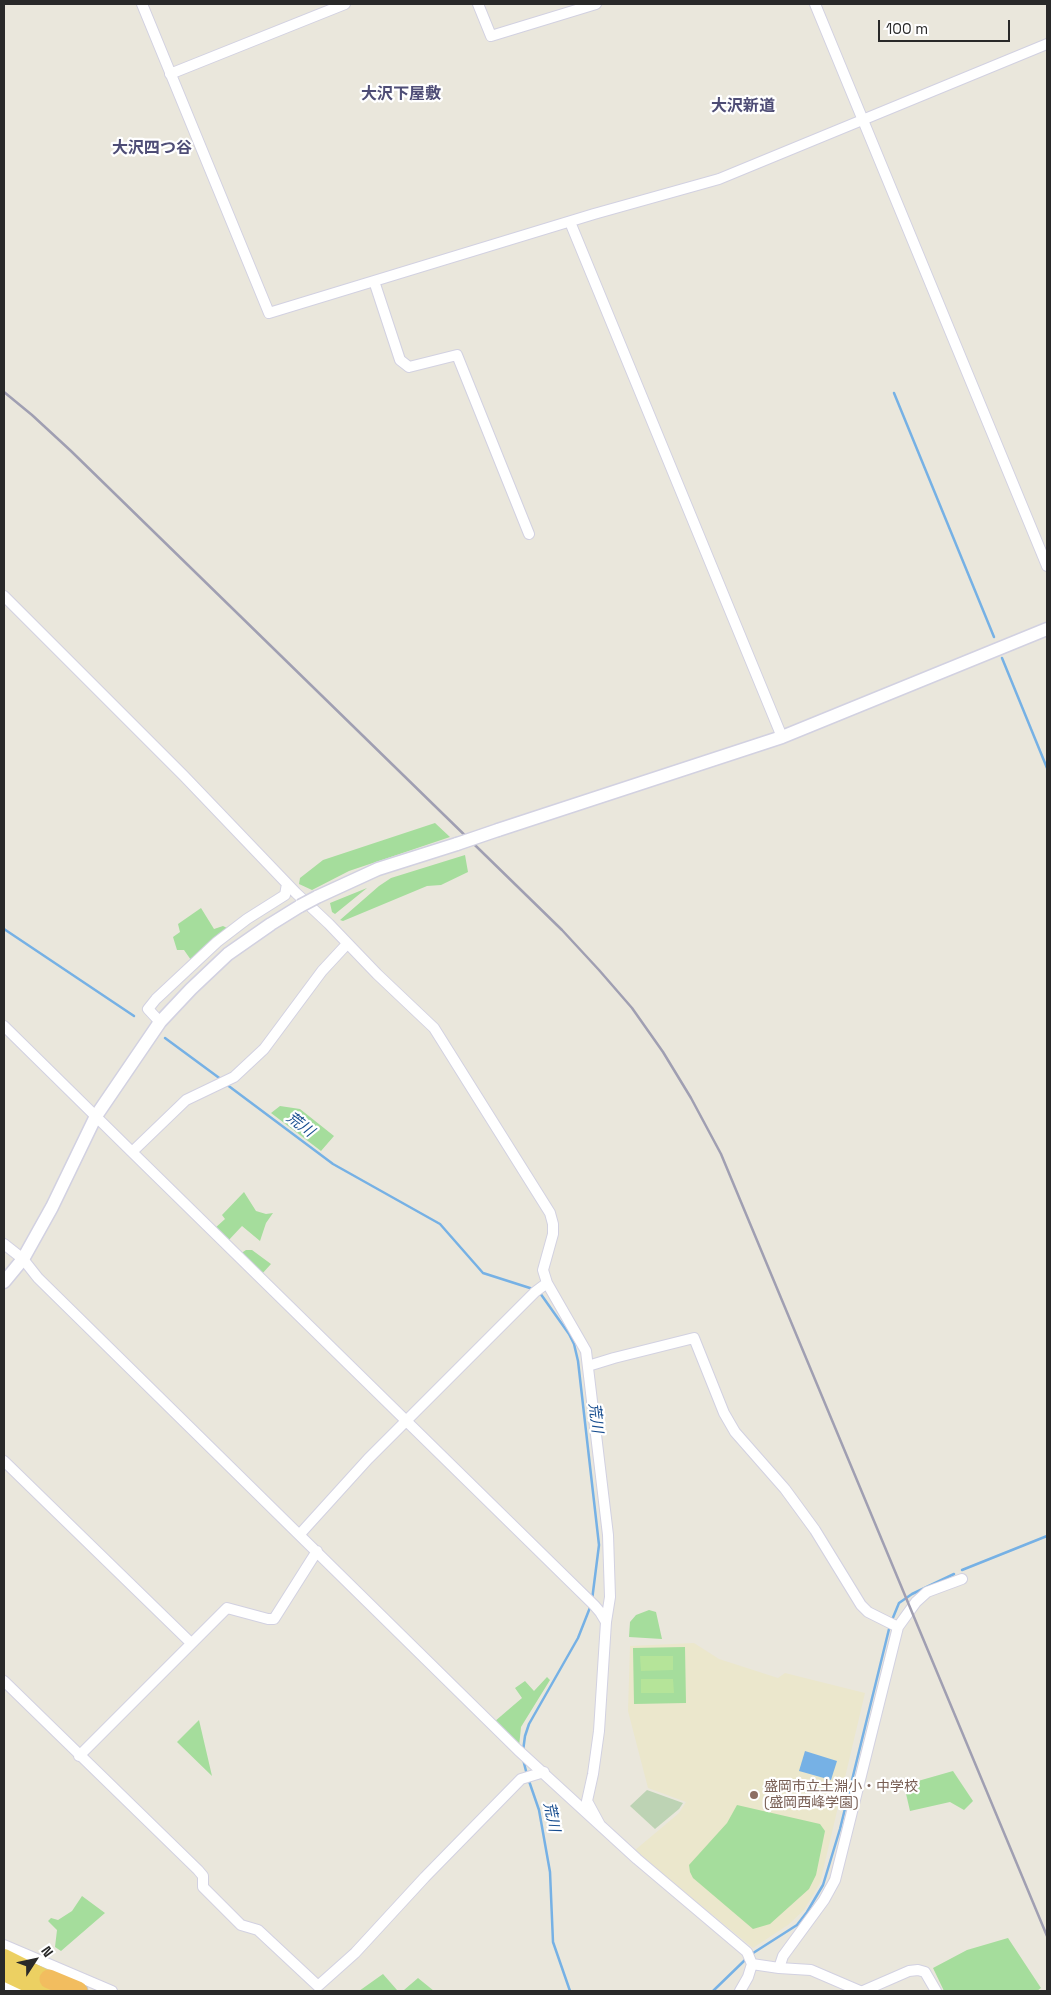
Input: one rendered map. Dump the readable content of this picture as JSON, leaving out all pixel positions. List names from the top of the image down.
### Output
{
  "districts": ["大沢下屋敷", "大沢新道", "大沢四つ谷"],
  "water": ["荒川"],
  "places": ["盛岡市立土淵小・中学校 (盛岡西峰学園)"],
  "scale_bar": "100 m",
  "north": "top right"
}
